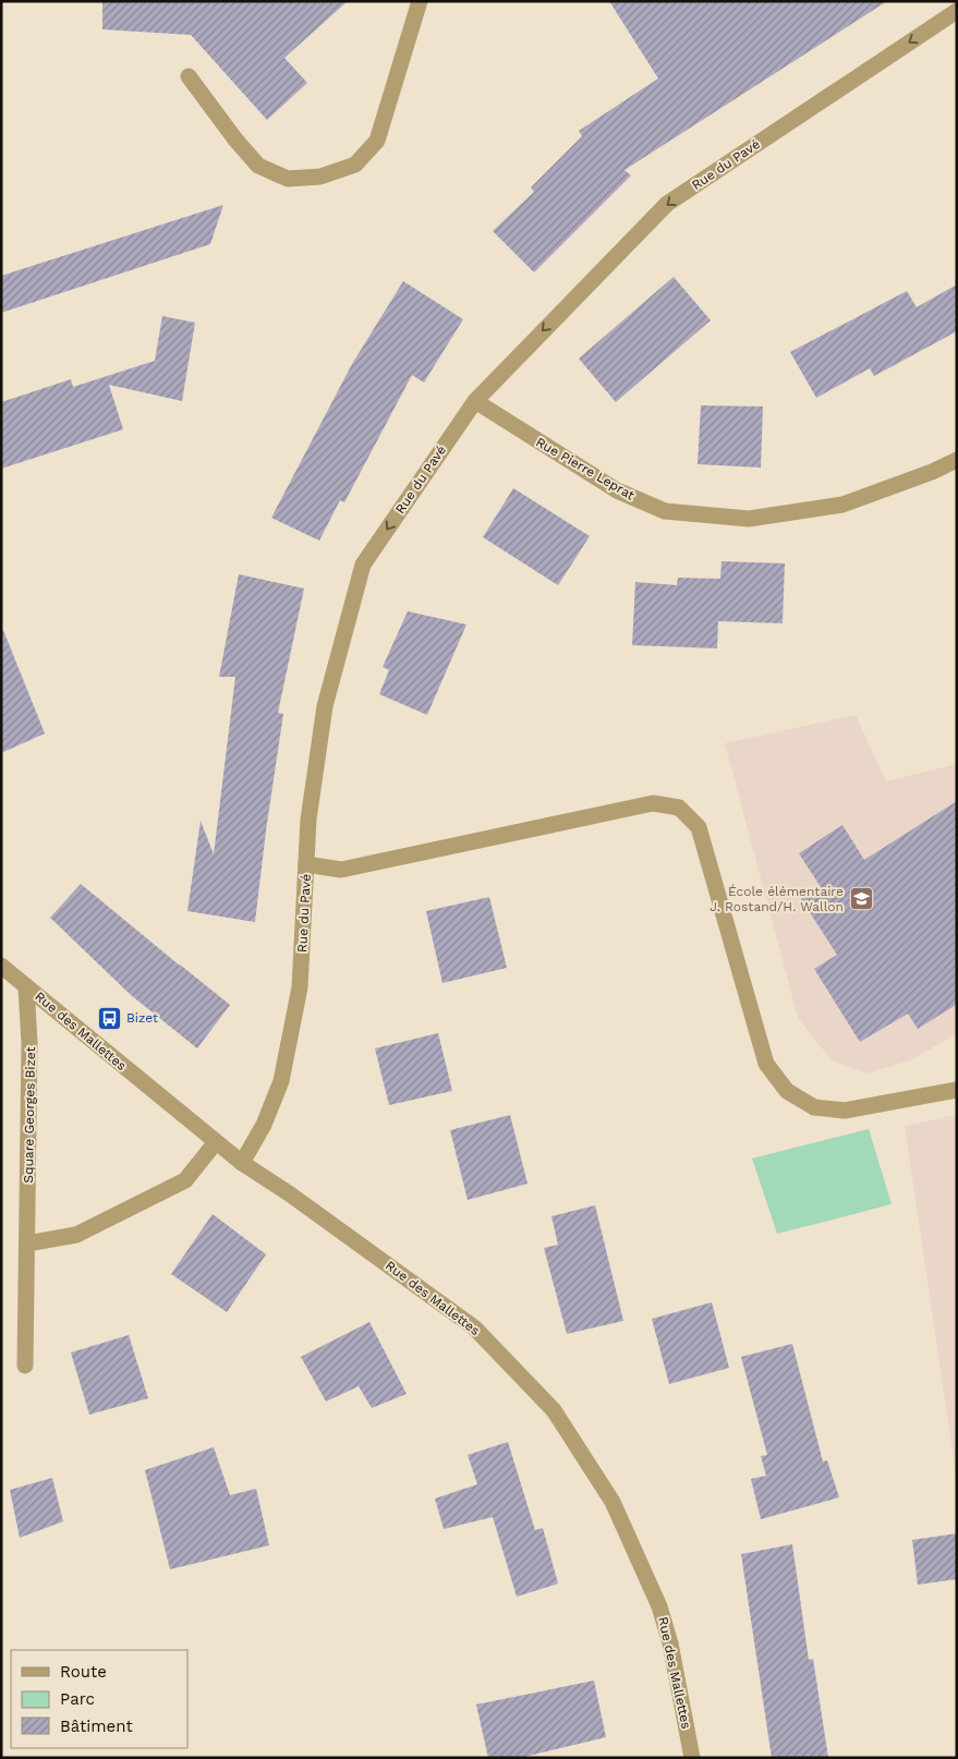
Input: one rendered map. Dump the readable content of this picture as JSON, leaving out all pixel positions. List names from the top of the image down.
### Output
{
  "streets": {
    "street": [
      "Rue du Pavé",
      "Rue Pierre Leprat",
      "Rue des Mallettes",
      "Square Georges Bizet"
    ]
  },
  "crossings": [
    ["Rue du Pavé", "Rue Pierre Leprat"],
    ["Rue du Pavé", "Rue des Mallettes"],
    ["Rue des Mallettes", "Square Georges Bizet"]
  ],
  "one_way": ["Rue du Pavé"],
  "places": {
    "school or university": ["École élémentaire J. Rostand/H. Wallon"],
    "bus stop": ["Bizet"]
  },
  "legend": ["Route", "Parc", "Bâtiment"]
}
